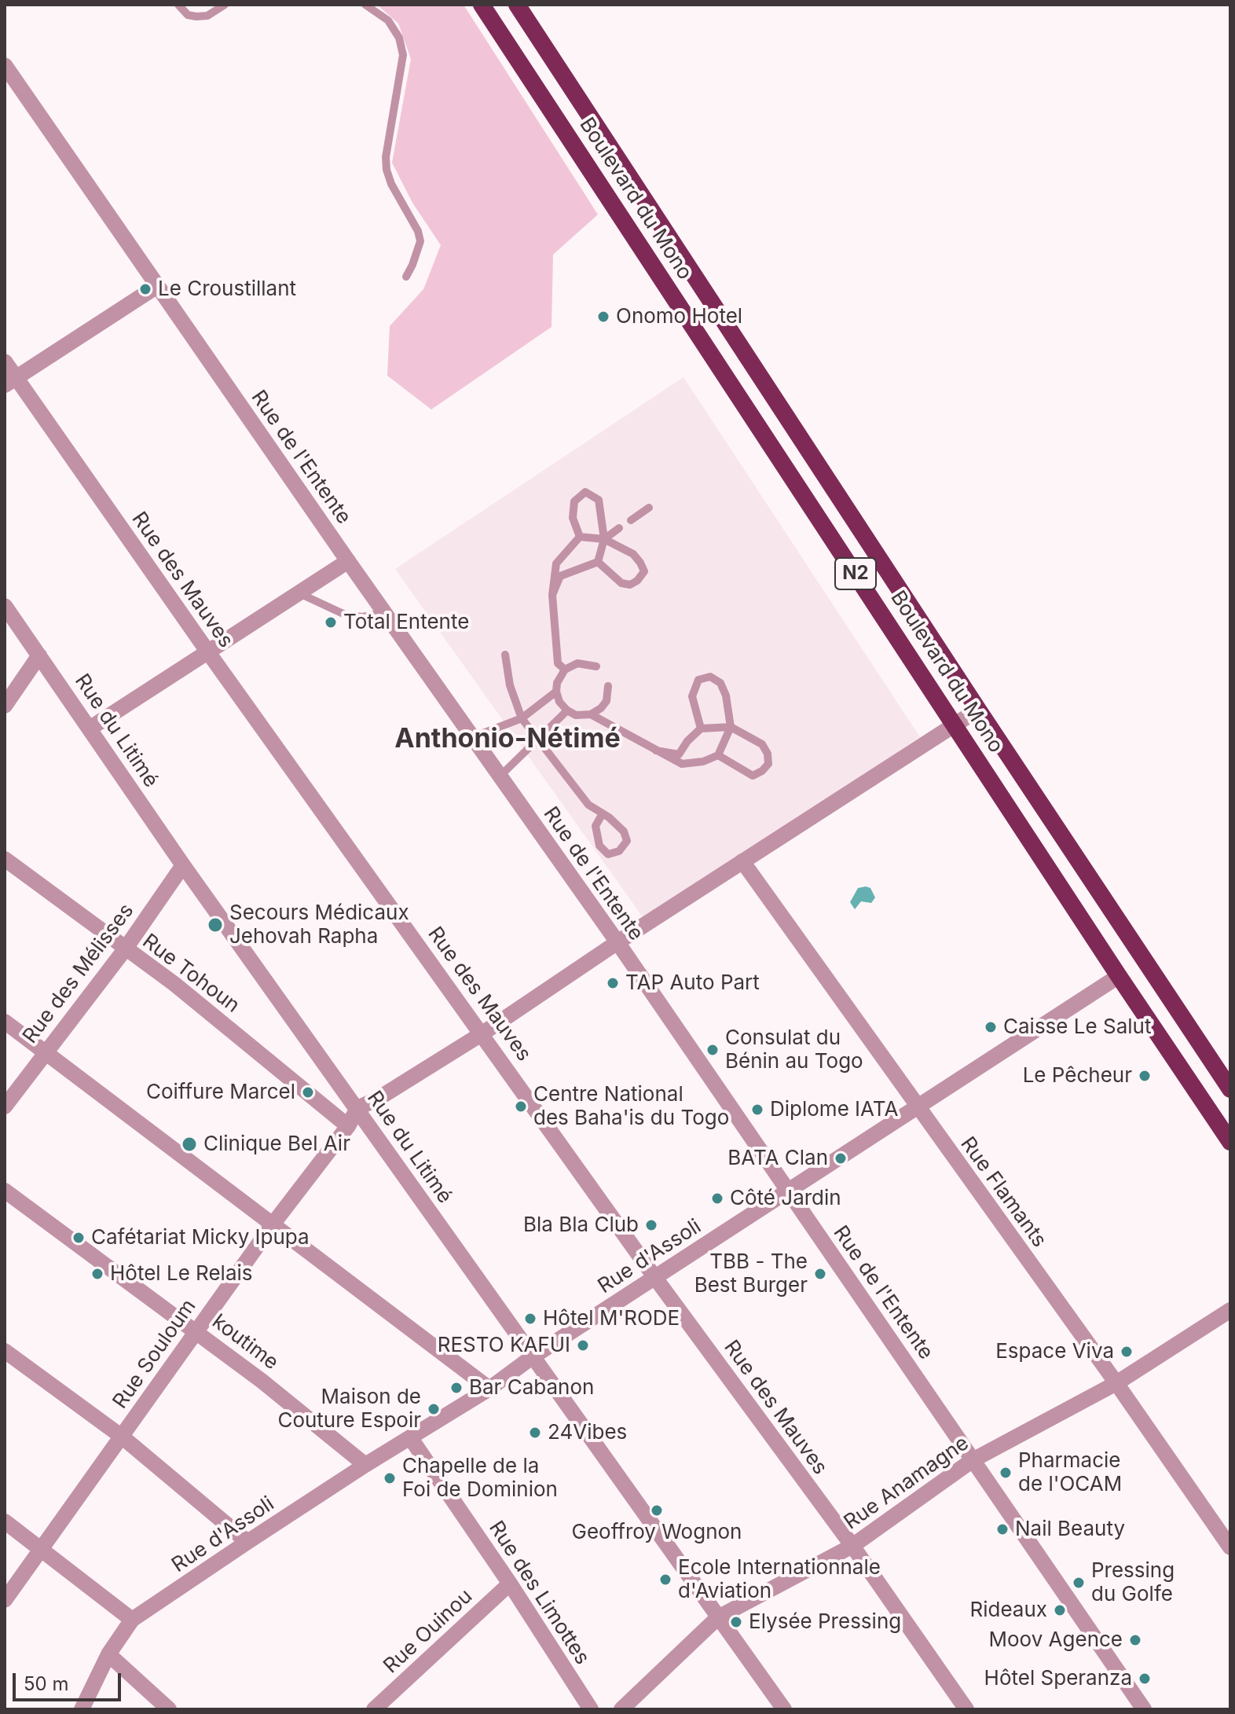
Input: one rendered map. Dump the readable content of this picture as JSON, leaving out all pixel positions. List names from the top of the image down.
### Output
{
  "streets": {
    "highway": ["Boulevard du Mono", "N2"],
    "street": [
      "Rue de l'Entente",
      "Rue des Mauves",
      "Rue du Litimé",
      "Rue des Mélisses",
      "Rue Tohoun",
      "Rue Flamants",
      "Rue d'Assoli",
      "koutime",
      "Rue Souloum",
      "Rue Anamagne",
      "Rue des Limottes",
      "Rue Ouinou"
    ]
  },
  "crossings": [
    ["Boulevard du Mono", "Rue d'Assoli"],
    ["Rue de l'Entente", "Rue d'Assoli"],
    ["Rue de l'Entente", "Rue Anamagne"],
    ["Rue des Mauves", "Rue d'Assoli"],
    ["Rue des Mauves", "Rue Anamagne"],
    ["Rue du Litimé", "Rue des Mélisses"],
    ["Rue du Litimé", "Rue d'Assoli"],
    ["Rue du Litimé", "Rue Souloum"],
    ["Rue du Litimé", "Rue Anamagne"],
    ["Rue des Mélisses", "Rue Tohoun"],
    ["Rue Tohoun", "Rue Souloum"],
    ["Rue Flamants", "Rue d'Assoli"],
    ["Rue Flamants", "Rue Anamagne"],
    ["Rue d'Assoli", "koutime"],
    ["Rue d'Assoli", "Rue des Limottes"],
    ["koutime", "Rue Souloum"],
    ["Rue des Limottes", "Rue Ouinou"]
  ],
  "districts": ["Anthonio-Nétimé"],
  "places": [
    "Le Croustillant",
    "Onomo Hotel",
    "Total Entente",
    "Secours Médicaux Jehovah Rapha",
    "TAP Auto Part",
    "Caisse Le Salut",
    "Consulat du Bénin au Togo",
    "Le Pêcheur",
    "Coiffure Marcel",
    "Centre National des Baha'is du Togo",
    "Diplome IATA",
    "Clinique Bel Air",
    "BATA Clan",
    "Côté Jardin",
    "Bla Bla Club",
    "Cafétariat Micky Ipupa",
    "Hôtel Le Relais",
    "TBB - The Best Burger",
    "Hôtel M'RODE",
    "RESTO KAFUI",
    "Espace Viva",
    "Bar Cabanon",
    "Maison de Couture Espoir",
    "24Vibes",
    "Pharmacie de l'OCAM",
    "Chapelle de la Foi de Dominion",
    "Geoffroy Wognon",
    "Nail Beauty",
    "Ecole Internationnale d'Aviation",
    "Pressing du Golfe",
    "Rideaux",
    "Elysée Pressing",
    "Moov Agence",
    "Hôtel Speranza"
  ],
  "scale_bar": "50 m"
}
